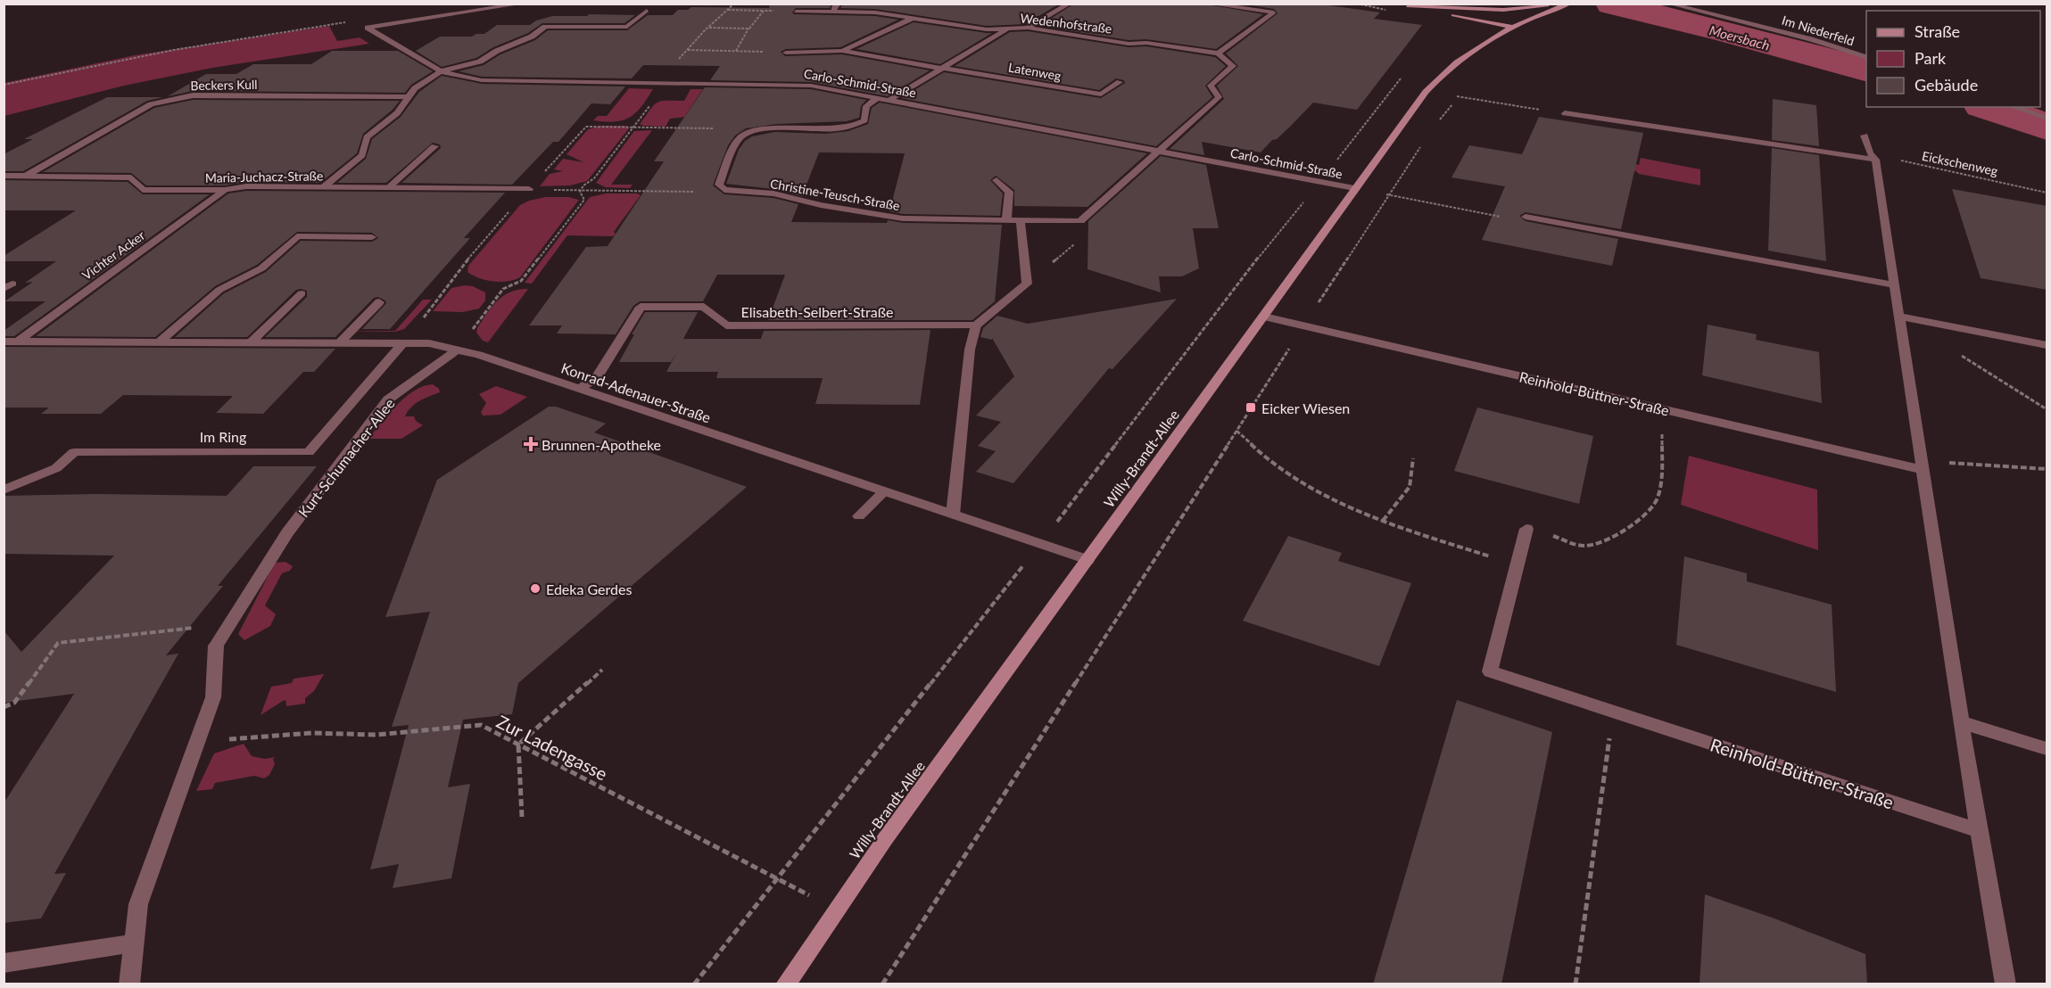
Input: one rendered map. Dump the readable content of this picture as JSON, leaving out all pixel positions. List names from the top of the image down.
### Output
{
  "streets": {
    "street": [
      "Wedenhofstraße",
      "Im Niederfeld",
      "Latenweg",
      "Carlo-Schmid-Straße",
      "Beckers Kull",
      "Maria-Juchacz-Straße",
      "Christine-Teusch-Straße",
      "Vichter Acker",
      "Elisabeth-Selbert-Straße",
      "Konrad-Adenauer-Straße",
      "Reinhold-Büttner-Straße",
      "Im Ring",
      "Kurt-Schumacher-Allee",
      "Willy-Brandt-Allee"
    ],
    "path": ["Eickschenweg", "Zur Ladengasse"]
  },
  "crossings": [
    ["Carlo-Schmid-Straße", "Willy-Brandt-Allee"],
    ["Beckers Kull", "Maria-Juchacz-Straße"],
    ["Maria-Juchacz-Straße", "Vichter Acker"],
    ["Vichter Acker", "Konrad-Adenauer-Straße"],
    ["Elisabeth-Selbert-Straße", "Konrad-Adenauer-Straße"],
    ["Konrad-Adenauer-Straße", "Im Ring"],
    ["Konrad-Adenauer-Straße", "Kurt-Schumacher-Allee"],
    ["Konrad-Adenauer-Straße", "Willy-Brandt-Allee"],
    ["Reinhold-Büttner-Straße", "Willy-Brandt-Allee"],
    ["Kurt-Schumacher-Allee", "Zur Ladengasse"],
    ["Willy-Brandt-Allee", "Zur Ladengasse"]
  ],
  "water": ["Moersbach"],
  "places": {
    "transit": ["Eicker Wiesen"],
    "health": ["Brunnen-Apotheke"],
    "other": ["Edeka Gerdes"]
  },
  "legend": ["Straße", "Park", "Gebäude"]
}
